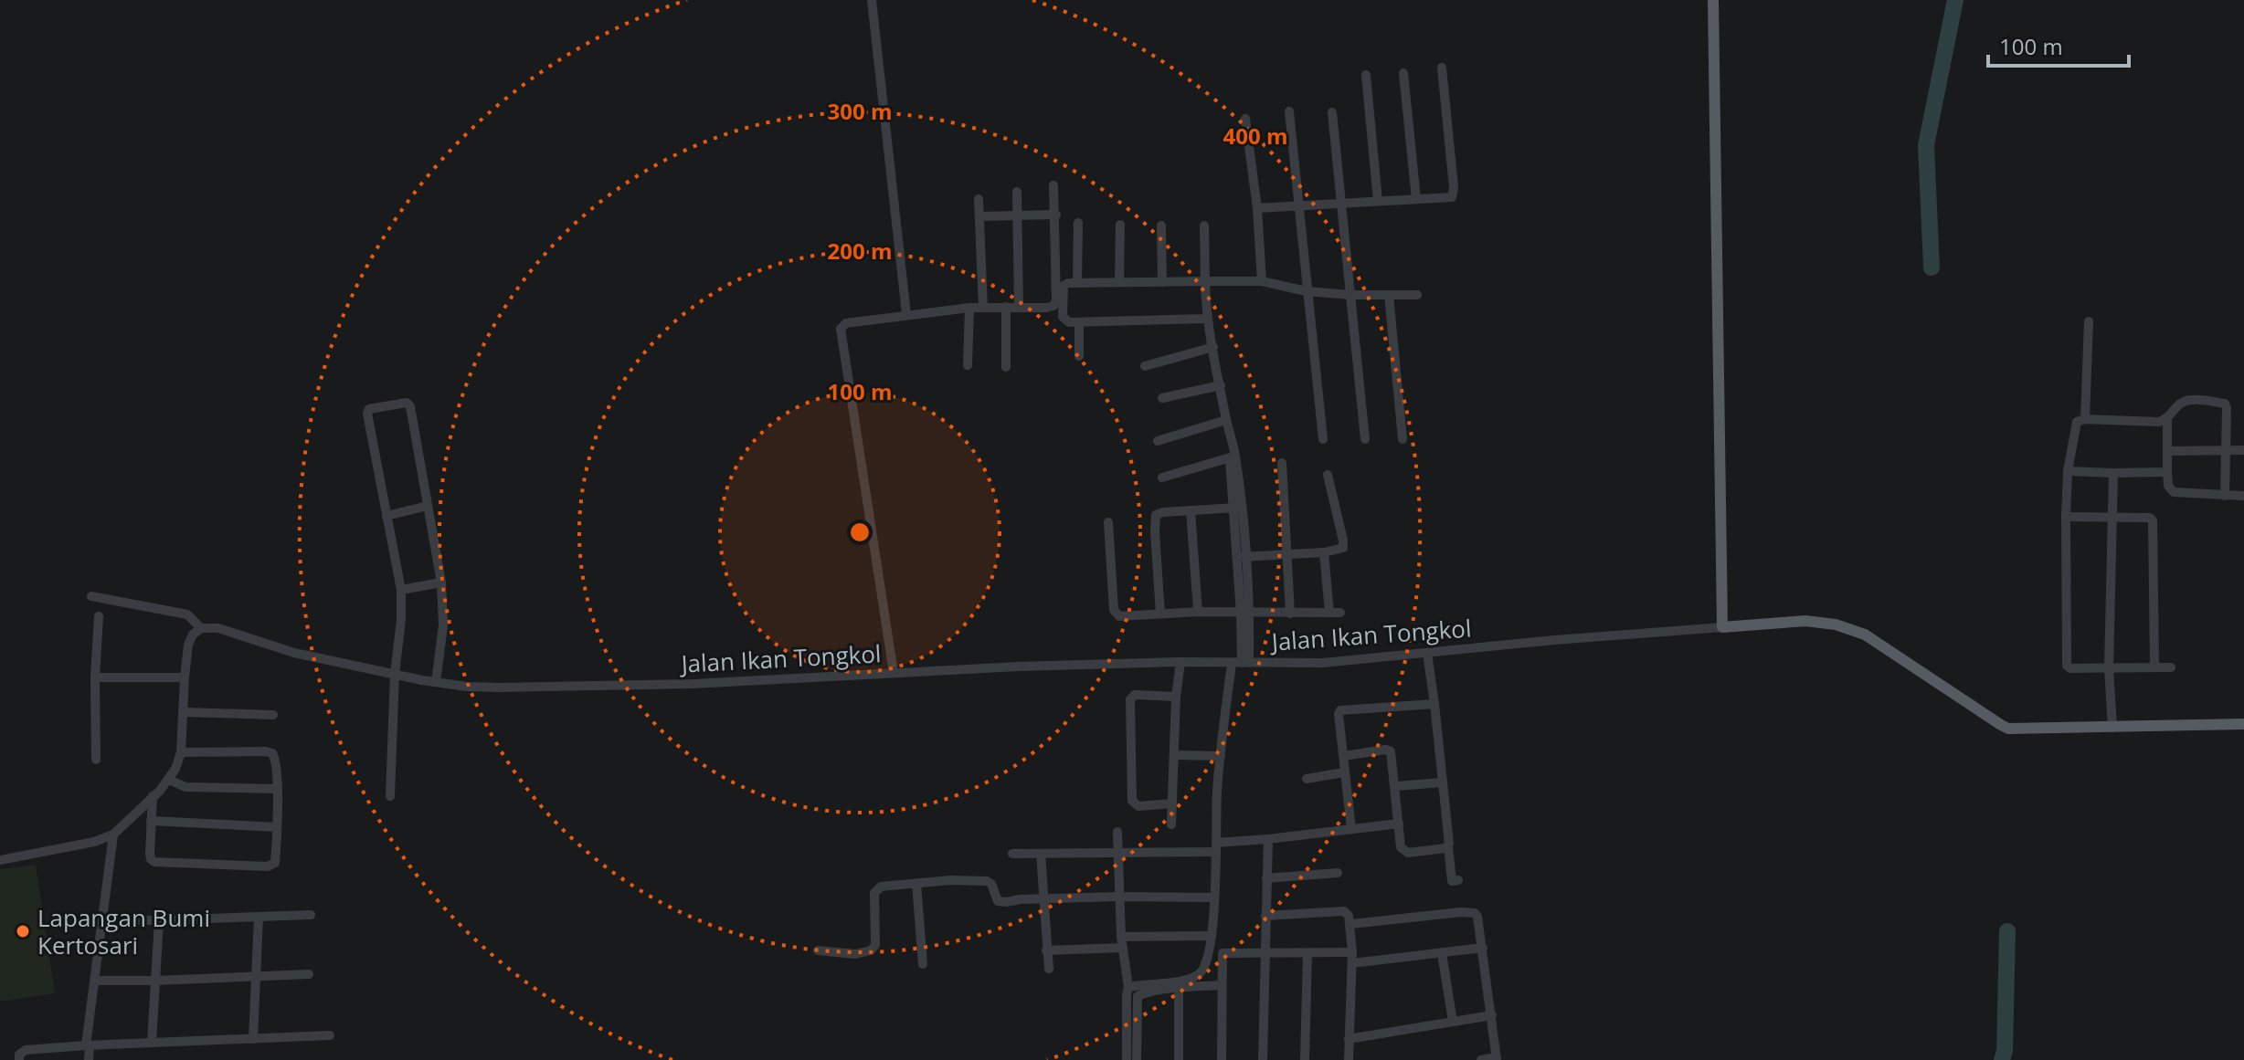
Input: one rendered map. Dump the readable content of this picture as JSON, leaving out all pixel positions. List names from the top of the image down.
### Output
{
  "streets": {
    "street": ["Jalan Ikan Tongkol"]
  },
  "places": ["Lapangan Bumi Kertosari"],
  "scale_bar": "100 m",
  "rings": [
    "300 m",
    "400 m",
    "200 m",
    "100 m"
  ]
}
